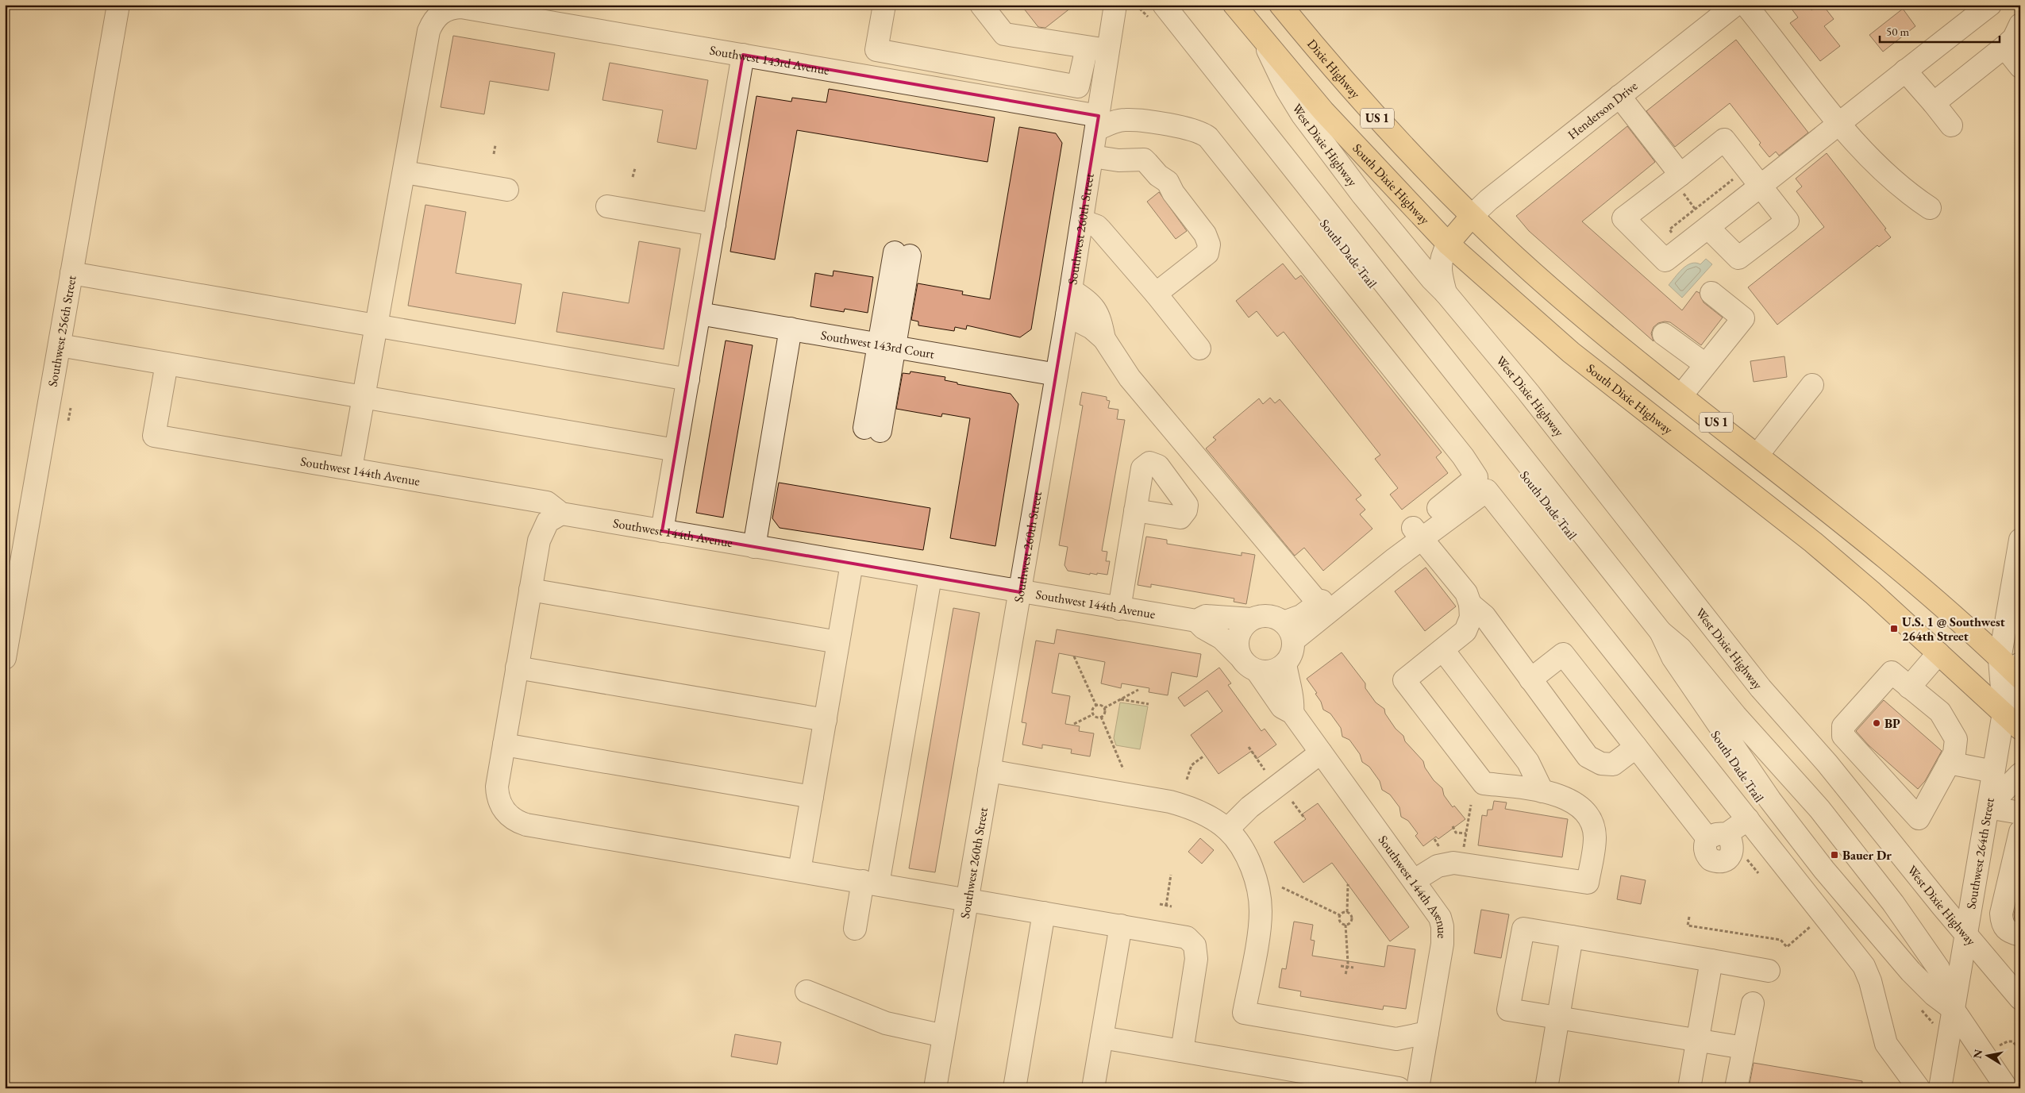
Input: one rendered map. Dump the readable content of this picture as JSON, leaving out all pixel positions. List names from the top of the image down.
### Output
{
  "streets": {
    "highway": ["Dixie Highway", "US 1", "South Dixie Highway"],
    "street": [
      "Southwest 143rd Avenue",
      "Henderson Drive",
      "West Dixie Highway",
      "Southwest 260th Street",
      "Southwest 256th Street",
      "Southwest 143rd Court",
      "Southwest 144th Avenue",
      "Southwest 264th Street"
    ]
  },
  "crossings": [
    ["Southwest 143rd Avenue", "Southwest 260th Street"],
    ["Dixie Highway", "Henderson Drive"],
    ["Dixie Highway", "US 1"],
    ["Henderson Drive", "US 1"],
    ["US 1", "West Dixie Highway"],
    ["US 1", "South Dixie Highway"],
    ["US 1", "Southwest 264th Street"],
    ["West Dixie Highway", "South Dixie Highway"],
    ["West Dixie Highway", "Southwest 264th Street"],
    ["South Dixie Highway", "Southwest 264th Street"],
    ["Southwest 260th Street", "Southwest 143rd Court"],
    ["Southwest 260th Street", "Southwest 144th Avenue"]
  ],
  "places": {
    "transit": ["U.S. 1 @ Southwest 264th Street", "Bauer Dr"],
    "other": ["BP"]
  },
  "scale_bar": "50 m",
  "north": "left"
}
